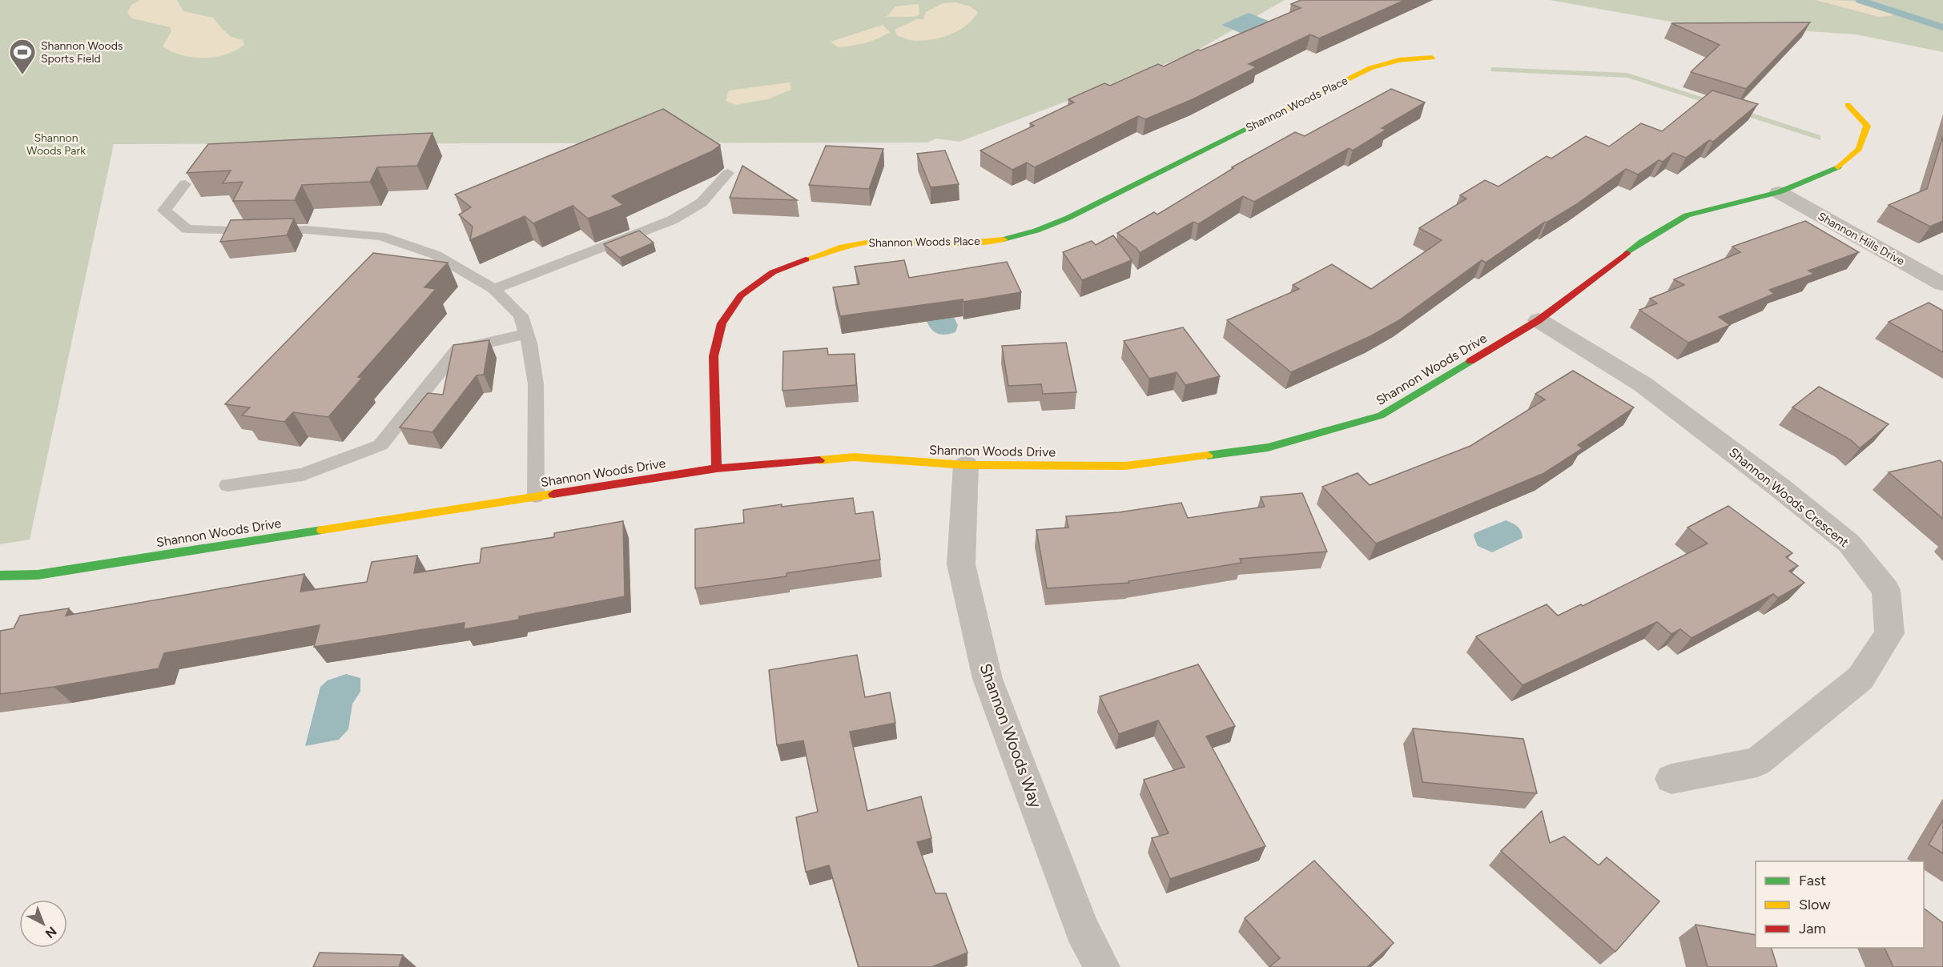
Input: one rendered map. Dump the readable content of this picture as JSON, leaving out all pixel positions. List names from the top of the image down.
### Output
{
  "streets": {
    "street": [
      "Shannon Woods Place",
      "Shannon Hills Drive",
      "Shannon Woods Drive",
      "Shannon Woods Crescent",
      "Shannon Woods Way"
    ]
  },
  "crossings": [
    ["Shannon Woods Place", "Shannon Woods Drive"],
    ["Shannon Hills Drive", "Shannon Woods Drive"],
    ["Shannon Woods Drive", "Shannon Woods Crescent"],
    ["Shannon Woods Drive", "Shannon Woods Way"]
  ],
  "parks": ["Shannon Woods Park"],
  "places": {
    "sports": ["Shannon Woods Sports Field"]
  },
  "legend": ["Fast", "Slow", "Jam"],
  "north": "bottom right"
}
